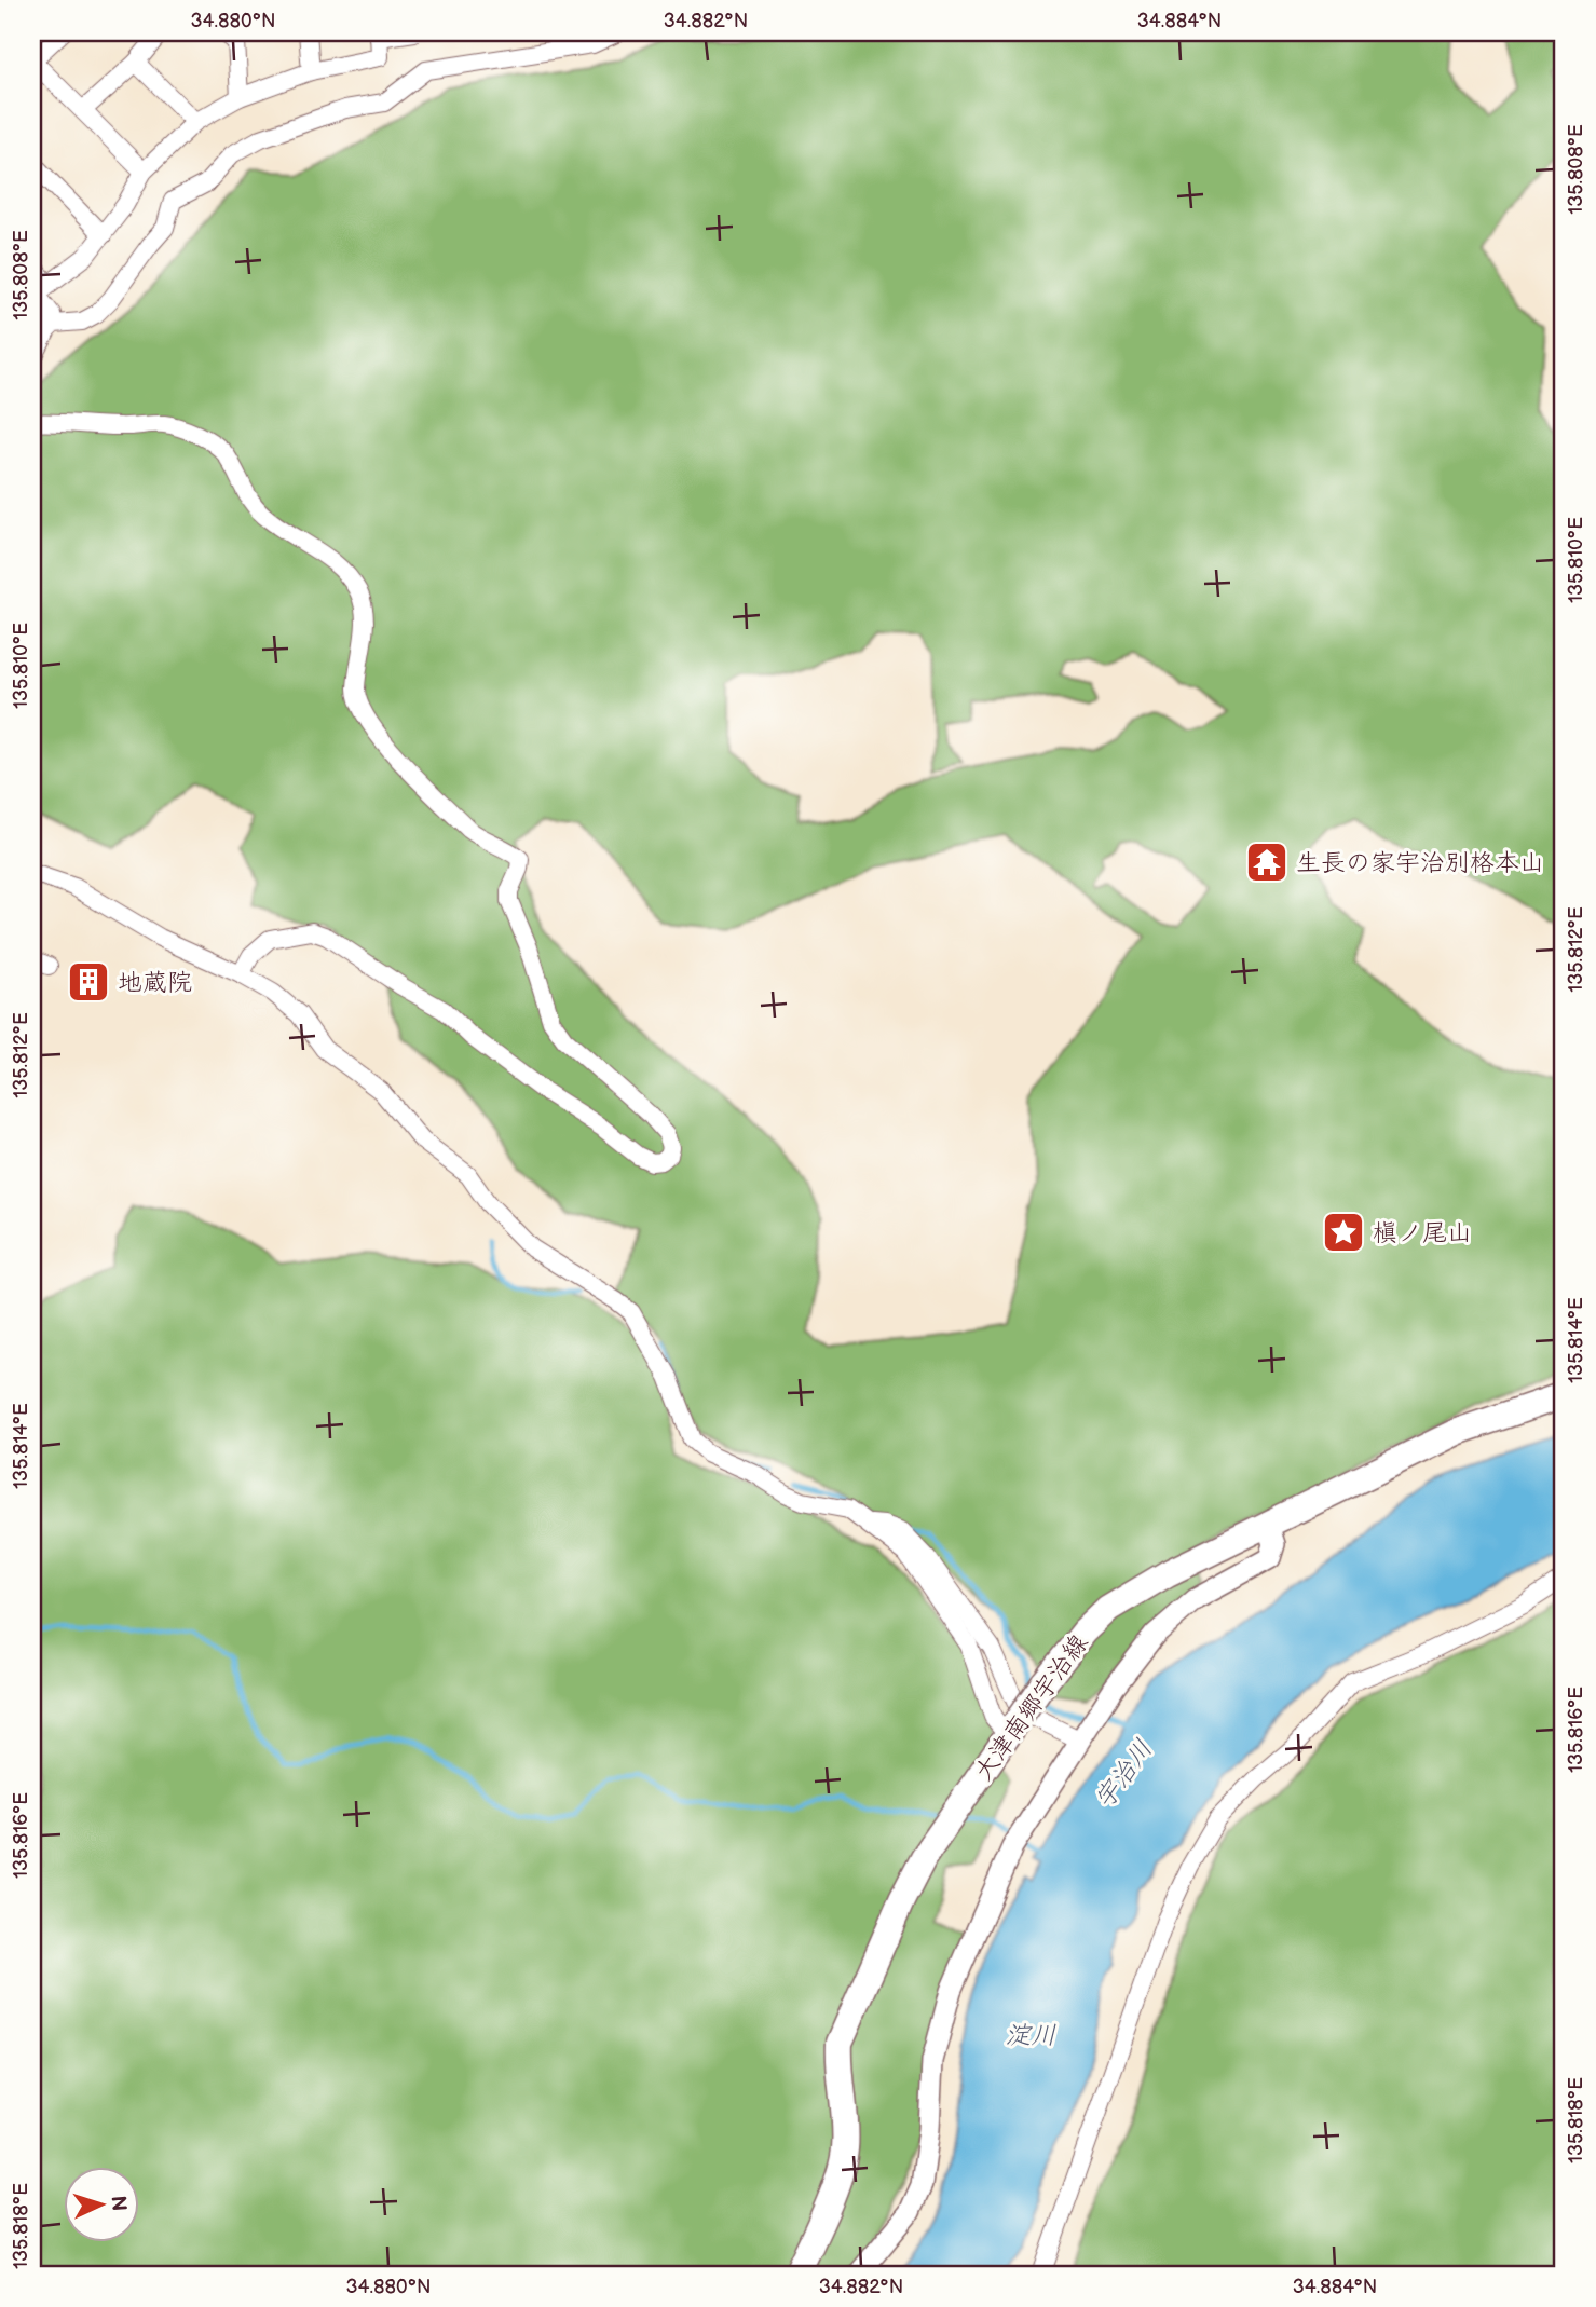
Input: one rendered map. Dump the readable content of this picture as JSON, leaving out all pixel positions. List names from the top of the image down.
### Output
{
  "streets": {
    "main road": ["大津南郷宇治線"]
  },
  "water": ["宇治川", "淀川"],
  "places": {
    "temple": ["生長の家宇治別格本山"],
    "building": ["地蔵院"],
    "place": ["槇ノ尾山"]
  },
  "north": "right",
  "coordinates": [
    "34.880°N",
    "34.882°N",
    "34.884°N",
    "135.808°E",
    "135.810°E",
    "135.812°E",
    "135.814°E",
    "135.816°E",
    "135.818°E"
  ]
}
